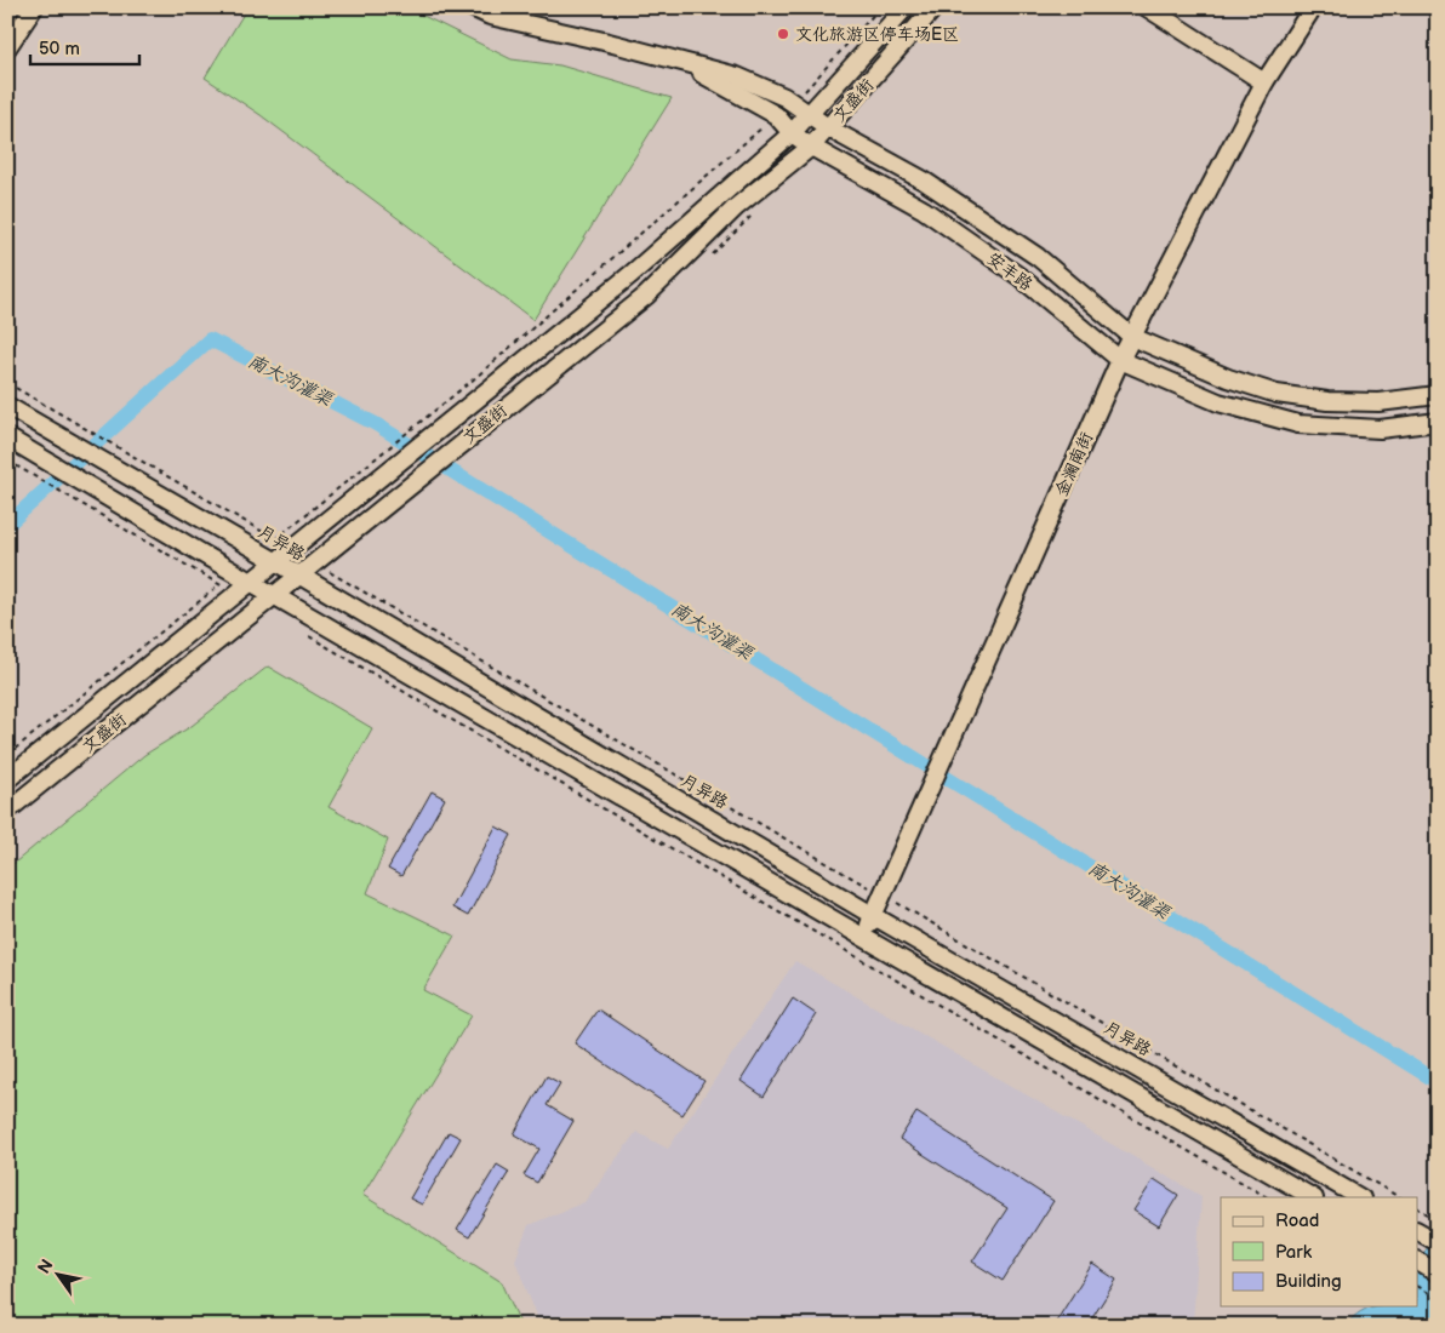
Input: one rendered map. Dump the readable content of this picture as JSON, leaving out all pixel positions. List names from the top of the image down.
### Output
{
  "streets": {
    "main road": [
      "文盛街",
      "安丰路",
      "金澜南街",
      "月异路"
    ]
  },
  "crossings": [
    ["文盛街", "安丰路"],
    ["文盛街", "月异路"],
    ["安丰路", "金澜南街"],
    ["金澜南街", "月异路"]
  ],
  "water": ["南大沟灌渠"],
  "places": ["文化旅游区停车场E区"],
  "legend": ["Road", "Park", "Building"],
  "scale_bar": "50 m",
  "north": "top left"
}
